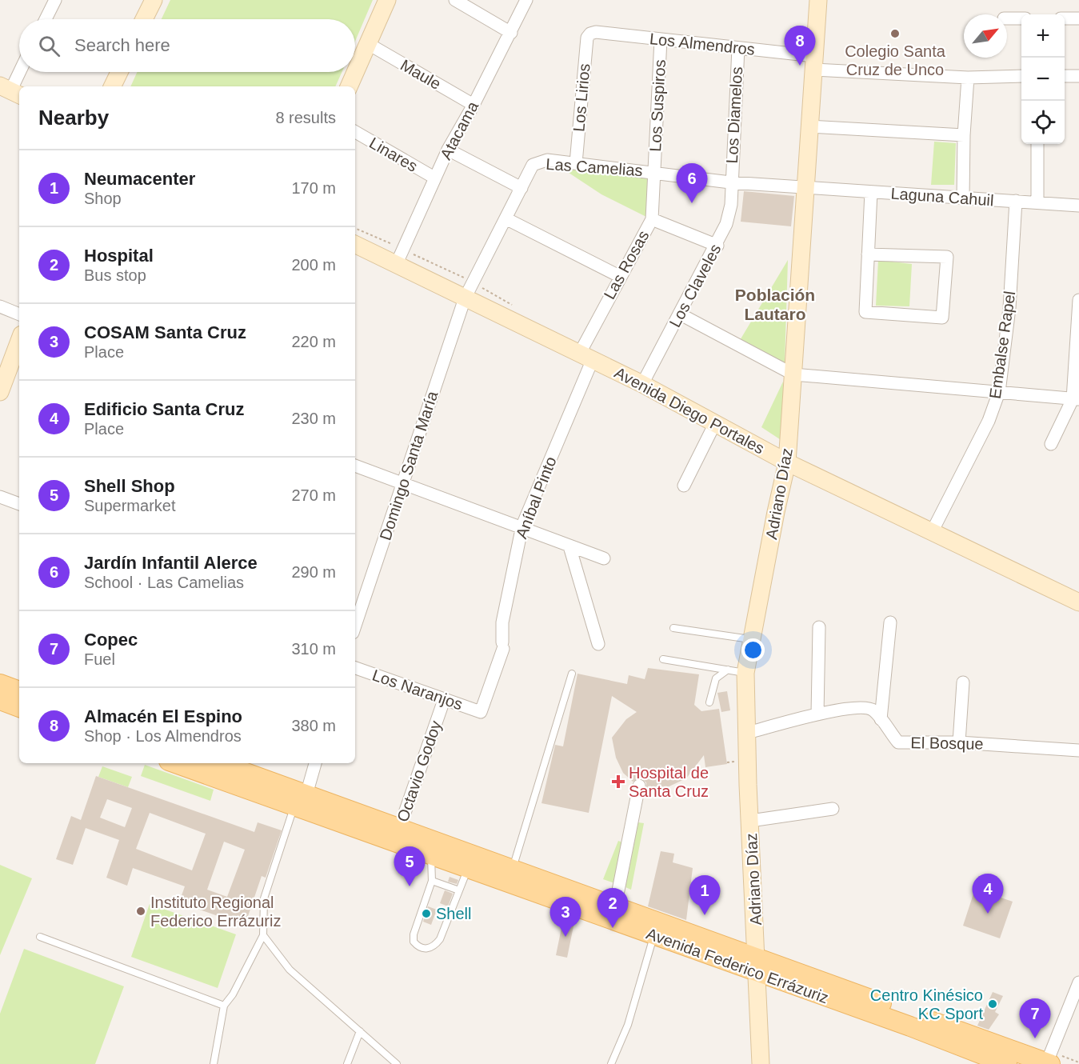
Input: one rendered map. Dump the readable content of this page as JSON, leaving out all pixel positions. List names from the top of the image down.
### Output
{
  "streets": {
    "main road": ["Avenida Diego Portales", "Adriano Díaz", "Avenida Federico Errázuriz"],
    "street": [
      "Los Almendros",
      "Maule",
      "Los Lirios",
      "Los Suspiros",
      "Los Diamelos",
      "Atacama",
      "Linares",
      "Las Camelias",
      "Laguna Cahuil",
      "Las Rosas",
      "Los Claveles",
      "Embalse Rapel",
      "Domingo Santa María",
      "Aníbal Pinto",
      "Los Naranjos",
      "El Bosque",
      "Octavio Godoy"
    ]
  },
  "crossings": [
    ["Los Almendros", "Los Lirios"],
    ["Los Almendros", "Los Suspiros"],
    ["Los Almendros", "Los Diamelos"],
    ["Los Almendros", "Adriano Díaz"],
    ["Maule", "Atacama"],
    ["Los Lirios", "Las Camelias"],
    ["Los Suspiros", "Las Camelias"],
    ["Los Suspiros", "Las Rosas"],
    ["Los Diamelos", "Las Camelias"],
    ["Los Diamelos", "Los Claveles"],
    ["Atacama", "Linares"],
    ["Atacama", "Avenida Diego Portales"],
    ["Las Camelias", "Laguna Cahuil"],
    ["Las Camelias", "Las Rosas"],
    ["Las Camelias", "Los Claveles"],
    ["Las Camelias", "Avenida Diego Portales"],
    ["Las Camelias", "Domingo Santa María"],
    ["Las Camelias", "Adriano Díaz"],
    ["Laguna Cahuil", "Embalse Rapel"],
    ["Laguna Cahuil", "Adriano Díaz"],
    ["Las Rosas", "Avenida Diego Portales"],
    ["Las Rosas", "Aníbal Pinto"],
    ["Los Claveles", "Avenida Diego Portales"],
    ["Embalse Rapel", "Avenida Diego Portales"],
    ["Avenida Diego Portales", "Domingo Santa María"],
    ["Avenida Diego Portales", "Adriano Díaz"],
    ["Avenida Diego Portales", "Aníbal Pinto"],
    ["Adriano Díaz", "El Bosque"],
    ["Adriano Díaz", "Avenida Federico Errázuriz"],
    ["Aníbal Pinto", "Los Naranjos"],
    ["Los Naranjos", "Octavio Godoy"],
    ["Octavio Godoy", "Avenida Federico Errázuriz"]
  ],
  "districts": ["Población Lautaro"],
  "places": {
    "other": [
      "Colegio Santa Cruz de Unco",
      "Instituto Regional Federico Errázuriz",
      "Shell",
      "Centro Kinésico KC Sport"
    ],
    "health": ["Hospital de Santa Cruz"]
  },
  "north": "top right",
  "page": {
    "map_buttons": ["+", "−"],
    "search": "Search here",
    "pins": [
      "8",
      "6",
      "5",
      "4",
      "1",
      "2",
      "3",
      "7"
    ],
    "heading": ["Nearby", "8 results"],
    "list": [
      {
        "mark": "1",
        "name": "Neumacenter",
        "note": "Shop",
        "value": "170 m"
      },
      {
        "mark": "2",
        "name": "Hospital",
        "note": "Bus stop",
        "value": "200 m"
      },
      {
        "mark": "3",
        "name": "COSAM Santa Cruz",
        "note": "Place",
        "value": "220 m"
      },
      {
        "mark": "4",
        "name": "Edificio Santa Cruz",
        "note": "Place",
        "value": "230 m"
      },
      {
        "mark": "5",
        "name": "Shell Shop",
        "note": "Supermarket",
        "value": "270 m"
      },
      {
        "mark": "6",
        "name": "Jardín Infantil Alerce",
        "note": "School · Las Camelias",
        "value": "290 m"
      },
      {
        "mark": "7",
        "name": "Copec",
        "note": "Fuel",
        "value": "310 m"
      },
      {
        "mark": "8",
        "name": "Almacén El Espino",
        "note": "Shop · Los Almendros",
        "value": "380 m"
      }
    ]
  }
}
